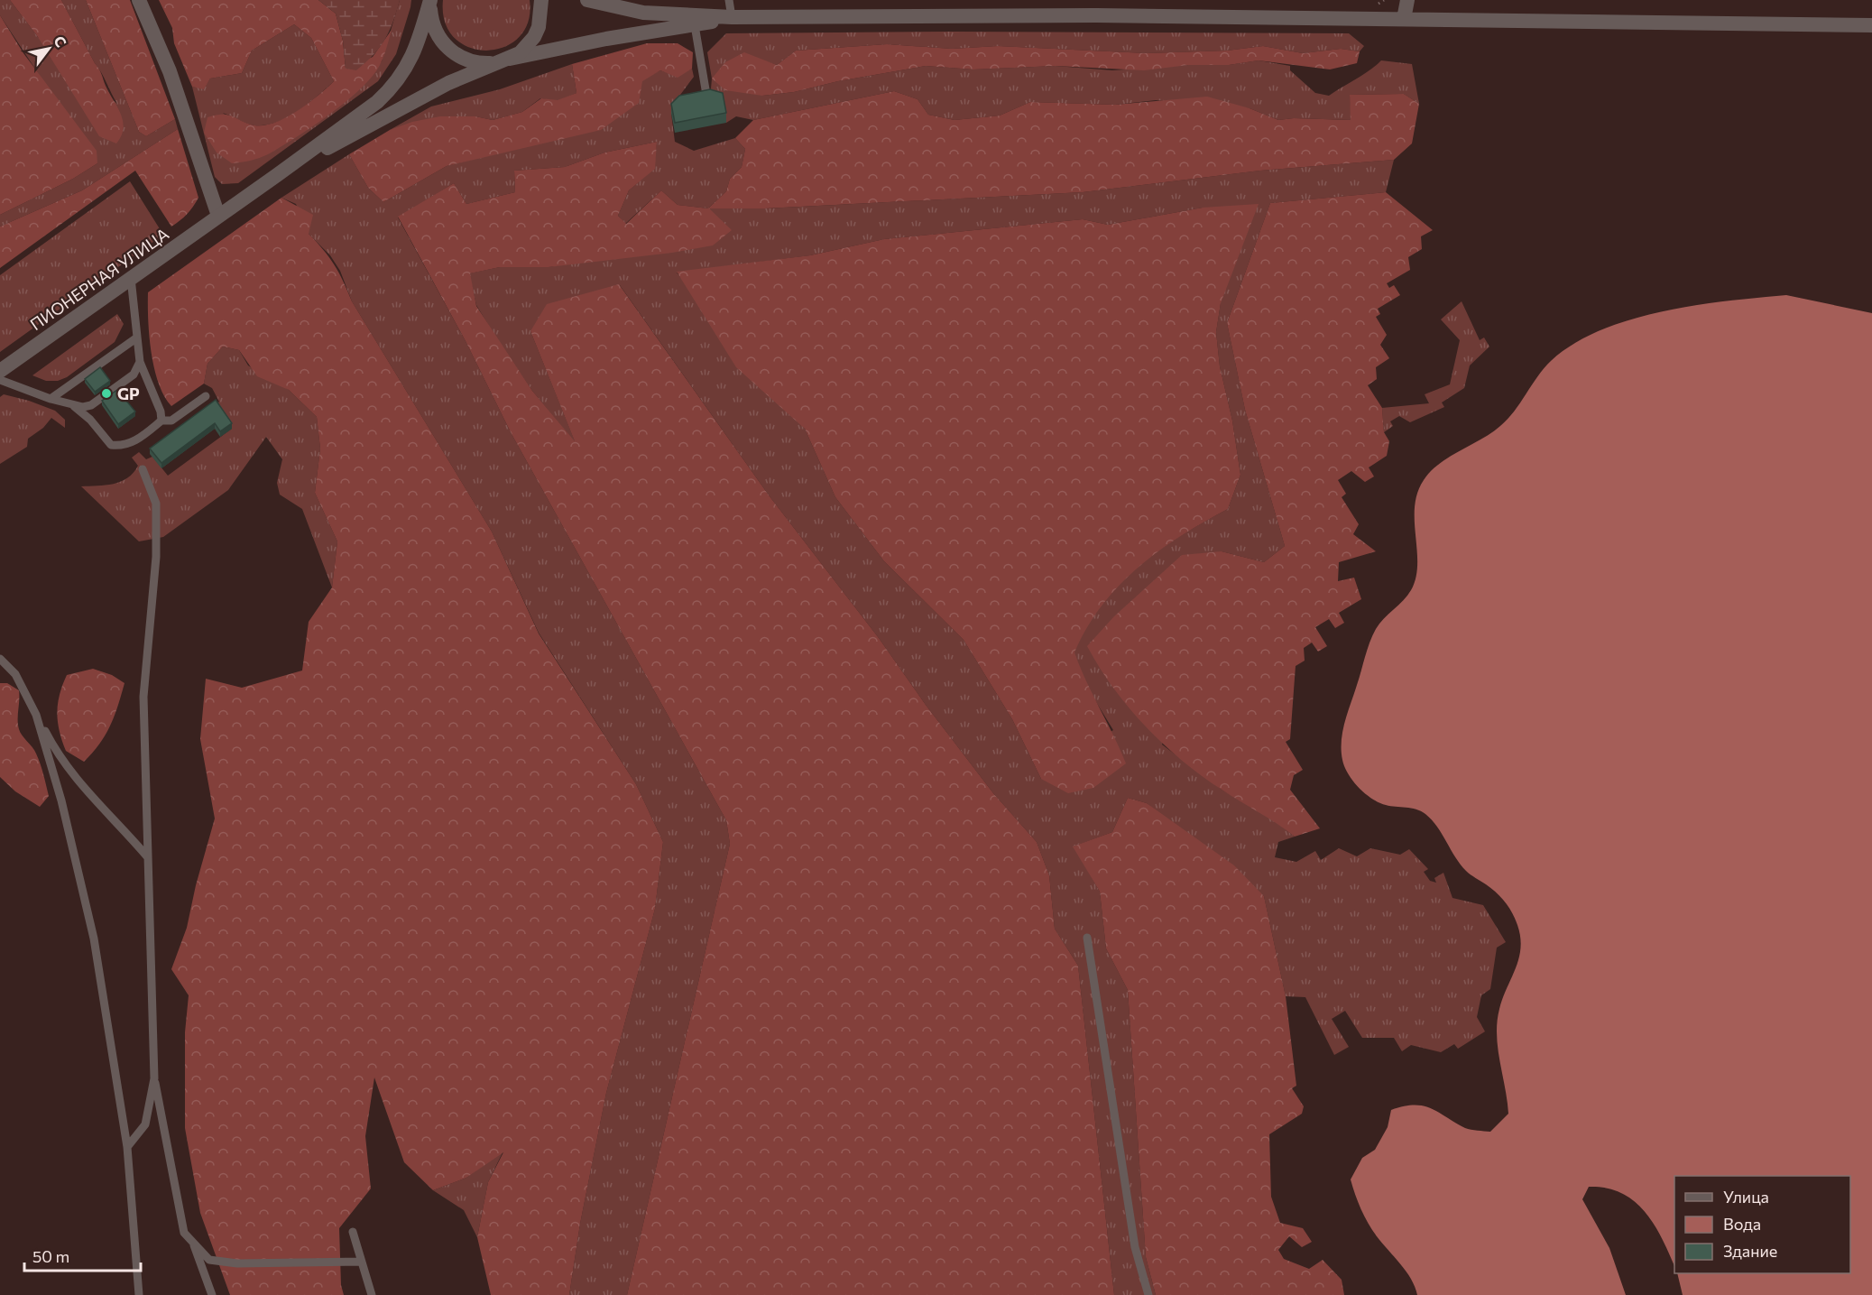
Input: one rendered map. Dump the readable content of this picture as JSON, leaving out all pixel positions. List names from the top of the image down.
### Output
{
  "streets": {
    "street": ["ПИОНЕРНАЯ УЛИЦА"]
  },
  "places": ["GP"],
  "legend": ["Улица", "Вода", "Здание"],
  "scale_bar": "50 m",
  "north": "top right"
}
